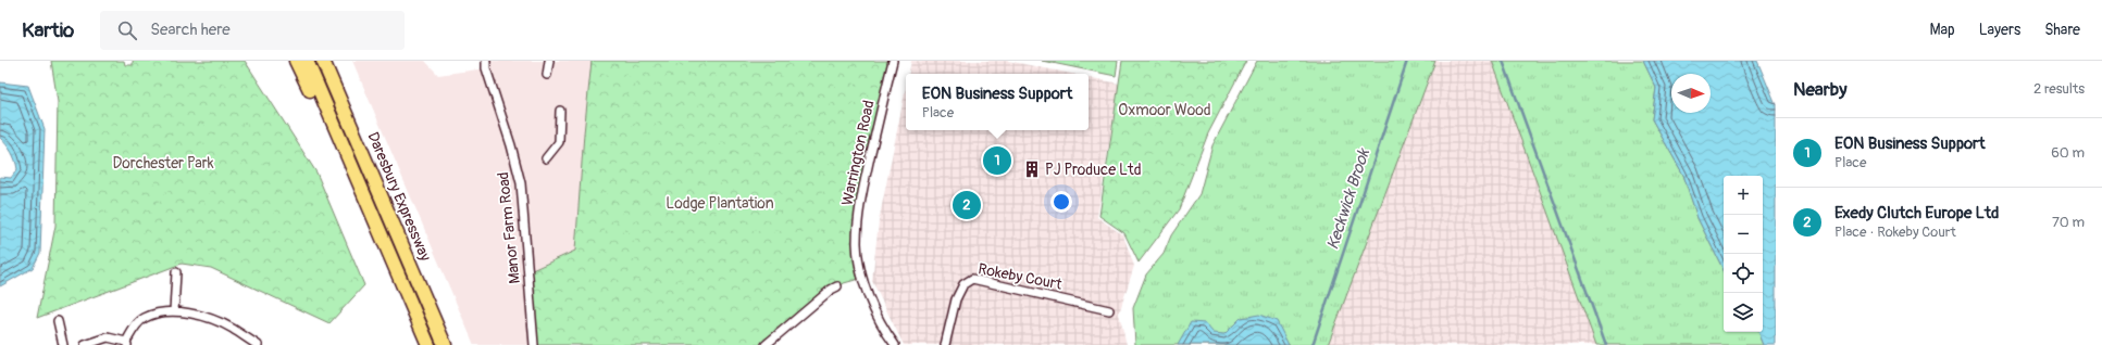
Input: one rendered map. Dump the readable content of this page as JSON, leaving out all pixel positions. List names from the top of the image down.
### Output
{
  "streets": {
    "main road": ["Daresbury Expressway"],
    "street": ["Warrington Road", "Manor Farm Road", "Rokeby Court"]
  },
  "water": ["Keckwick Brook"],
  "parks": ["Oxmoor Wood", "Dorchester Park", "Lodge Plantation"],
  "places": {
    "building": ["PJ Produce Ltd"]
  },
  "north": "right",
  "page": {
    "header": "Kartio",
    "search": "Search here",
    "nav": ["Map", "Layers", "Share"],
    "heading": ["Nearby", "2 results"],
    "popup": ["EON Business Support", "Place"],
    "list": [
      {
        "mark": "1",
        "name": "EON Business Support",
        "note": "Place",
        "value": "60 m"
      },
      {
        "mark": "2",
        "name": "Exedy Clutch Europe Ltd",
        "note": "Place · Rokeby Court",
        "value": "70 m"
      }
    ],
    "pins": ["1", "2"],
    "map_buttons": ["+", "−"]
  }
}
